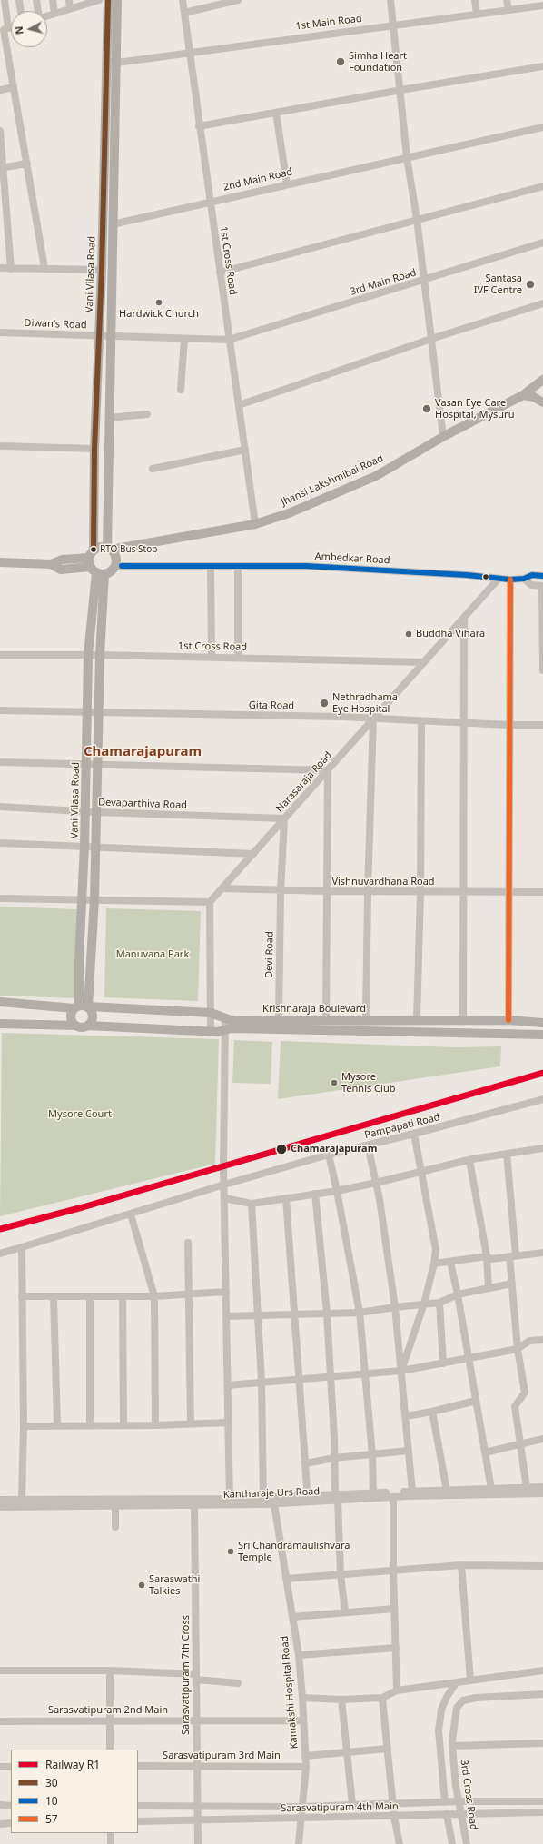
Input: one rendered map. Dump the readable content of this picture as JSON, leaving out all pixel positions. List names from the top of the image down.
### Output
{
  "streets": {
    "main road": ["Vani Vilasa Road", "Jhansi Lakshmibai Road", "Krishnaraja Boulevard"],
    "street": [
      "1st Main Road",
      "2nd Main Road",
      "1st Cross Road",
      "3rd Main Road",
      "Diwan's Road",
      "Ambedkar Road",
      "Gita Road",
      "Narasaraja Road",
      "Devaparthiva Road",
      "Vishnuvardhana Road",
      "Devi Road",
      "Pampapati Road",
      "Kantharaje Urs Road",
      "Sarasvatipuram 7th Cross",
      "Kamakshi Hospital Road",
      "Sarasvatipuram 2nd Main",
      "Sarasvatipuram 3rd Main",
      "3rd Cross Road",
      "Sarasvatipuram 4th Main"
    ]
  },
  "crossings": [
    ["1st Main Road", "1st Cross Road"],
    ["1st Main Road", "Vani Vilasa Road"],
    ["2nd Main Road", "1st Cross Road"],
    ["2nd Main Road", "Vani Vilasa Road"],
    ["1st Cross Road", "Vani Vilasa Road"],
    ["1st Cross Road", "3rd Main Road"],
    ["1st Cross Road", "Jhansi Lakshmibai Road"],
    ["1st Cross Road", "Narasaraja Road"],
    ["Vani Vilasa Road", "Diwan's Road"],
    ["Vani Vilasa Road", "Jhansi Lakshmibai Road"],
    ["Vani Vilasa Road", "Ambedkar Road"],
    ["Vani Vilasa Road", "Gita Road"],
    ["Vani Vilasa Road", "Devaparthiva Road"],
    ["Vani Vilasa Road", "Krishnaraja Boulevard"],
    ["3rd Main Road", "Diwan's Road"],
    ["Jhansi Lakshmibai Road", "Ambedkar Road"],
    ["Ambedkar Road", "Narasaraja Road"],
    ["Gita Road", "Narasaraja Road"],
    ["Narasaraja Road", "Devaparthiva Road"],
    ["Narasaraja Road", "Vishnuvardhana Road"],
    ["Narasaraja Road", "Devi Road"],
    ["Devaparthiva Road", "Devi Road"],
    ["Vishnuvardhana Road", "Devi Road"],
    ["Devi Road", "Krishnaraja Boulevard"],
    ["Kantharaje Urs Road", "Sarasvatipuram 7th Cross"],
    ["Kantharaje Urs Road", "Kamakshi Hospital Road"],
    ["Sarasvatipuram 7th Cross", "Sarasvatipuram 2nd Main"],
    ["Sarasvatipuram 7th Cross", "Sarasvatipuram 3rd Main"],
    ["Sarasvatipuram 7th Cross", "Sarasvatipuram 4th Main"],
    ["Kamakshi Hospital Road", "Sarasvatipuram 2nd Main"],
    ["Kamakshi Hospital Road", "Sarasvatipuram 3rd Main"],
    ["Kamakshi Hospital Road", "Sarasvatipuram 4th Main"],
    ["3rd Cross Road", "Sarasvatipuram 4th Main"]
  ],
  "districts": ["Chamarajapuram"],
  "parks": ["Manuvana Park", "Mysore Court"],
  "places": [
    "Simha Heart Foundation",
    "Santasa IVF Centre",
    "Hardwick Church",
    "Vasan Eye Care Hospital, Mysuru",
    "RTO Bus Stop",
    "Buddha Vihara",
    "Nethradhama Eye Hospital",
    "Mysore Tennis Club",
    "Chamarajapuram",
    "Sri Chandramaulishvara Temple",
    "Saraswathi Talkies"
  ],
  "lines": [
    "transit line 30",
    "transit line 10",
    "transit line 57",
    "rail line R1"
  ],
  "legend": [
    "Railway R1",
    "30",
    "10",
    "57"
  ],
  "north": "left"
}
